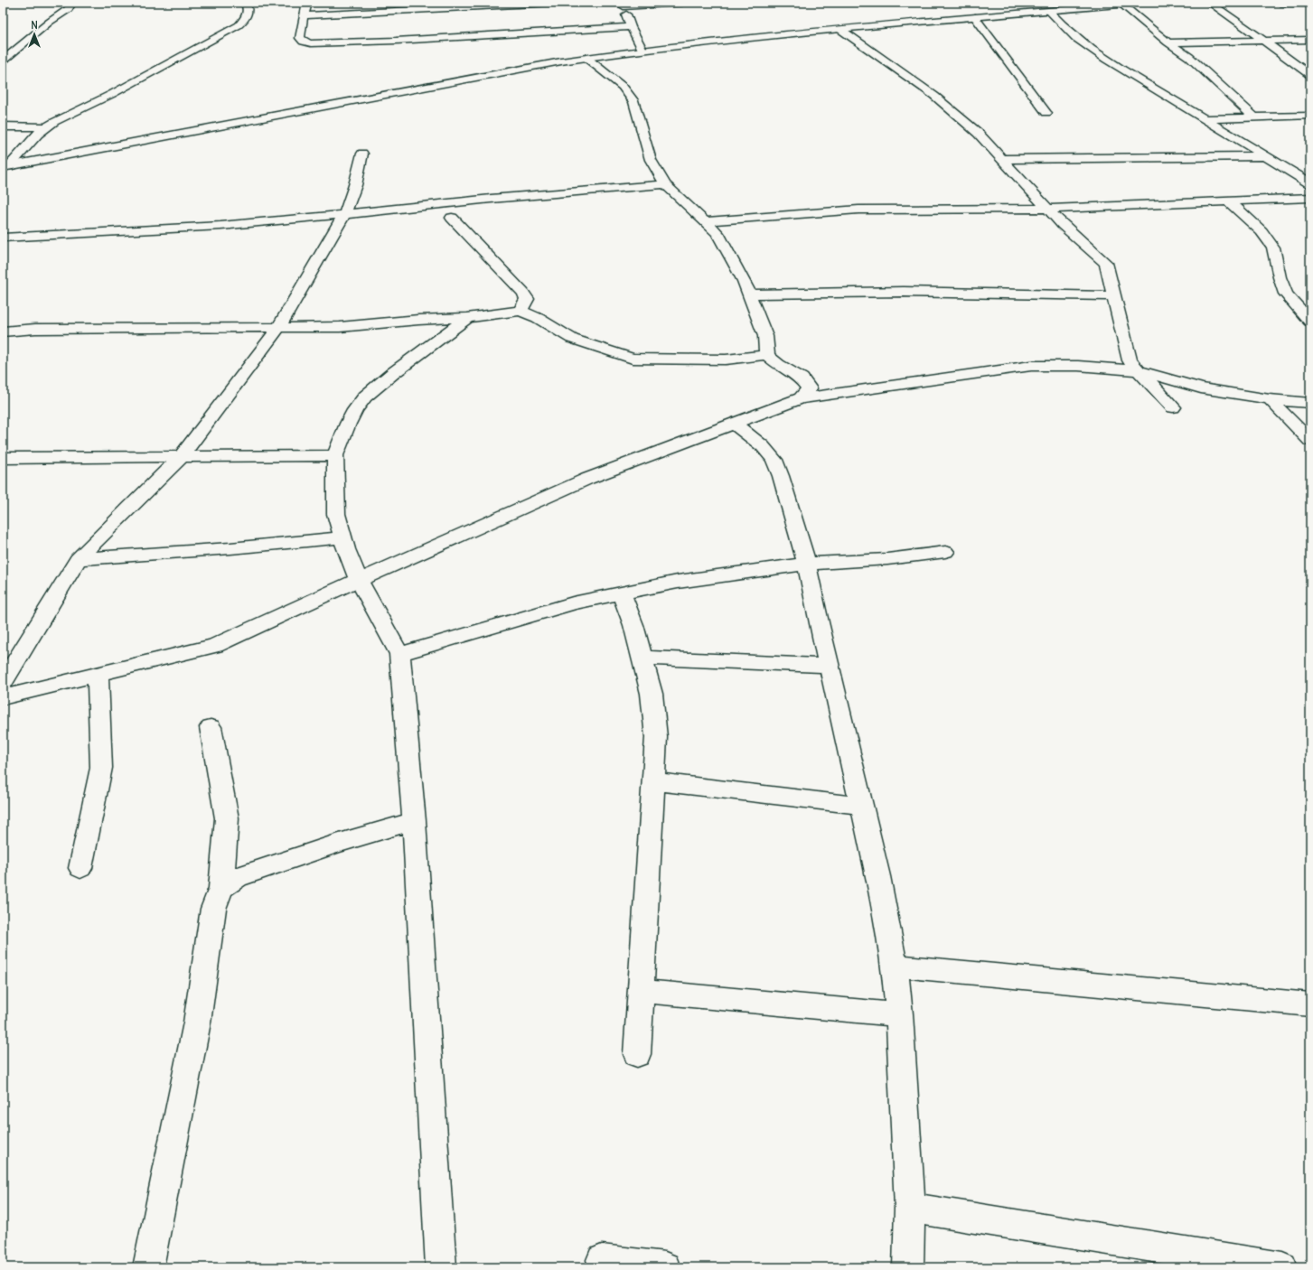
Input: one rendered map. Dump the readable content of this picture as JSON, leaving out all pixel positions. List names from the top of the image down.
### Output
{
  "north": "top"
}
